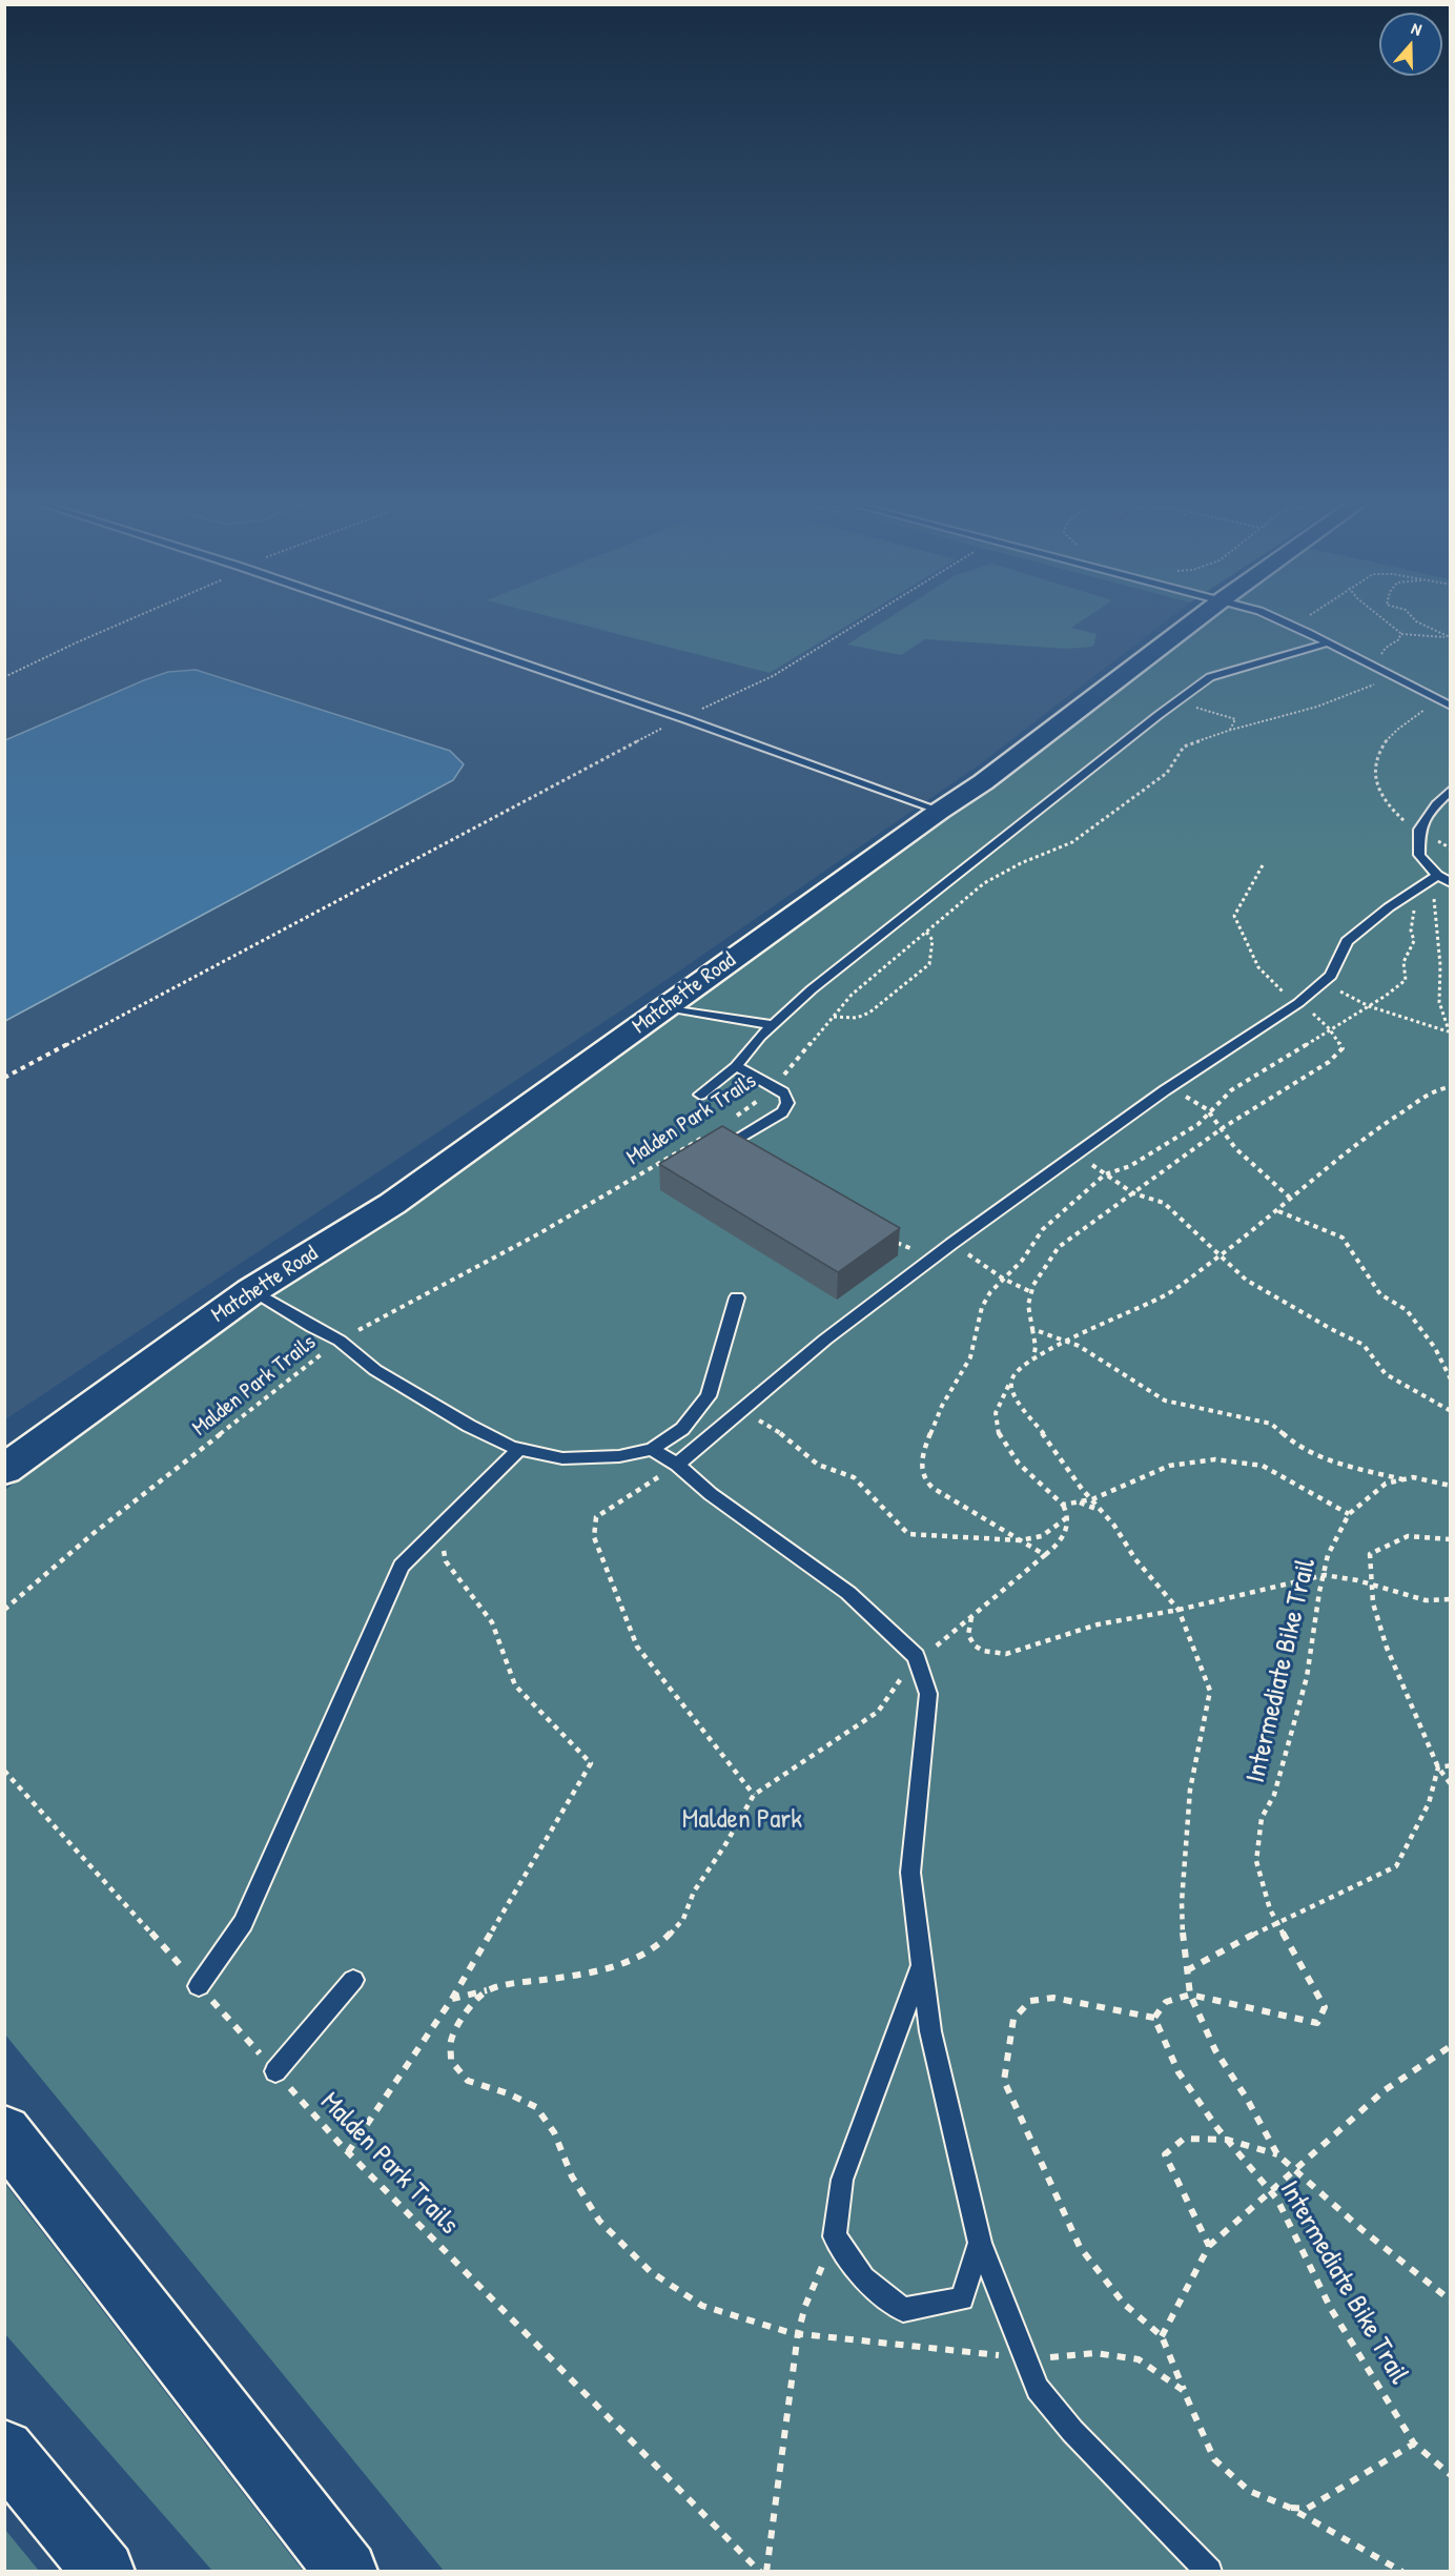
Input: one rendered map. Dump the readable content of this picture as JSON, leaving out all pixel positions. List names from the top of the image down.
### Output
{
  "streets": {
    "main road": ["Matchette Road"],
    "path": ["Malden Park Trails", "Intermediate Bike Trail"]
  },
  "parks": ["Malden Park"],
  "north": "top"
}
